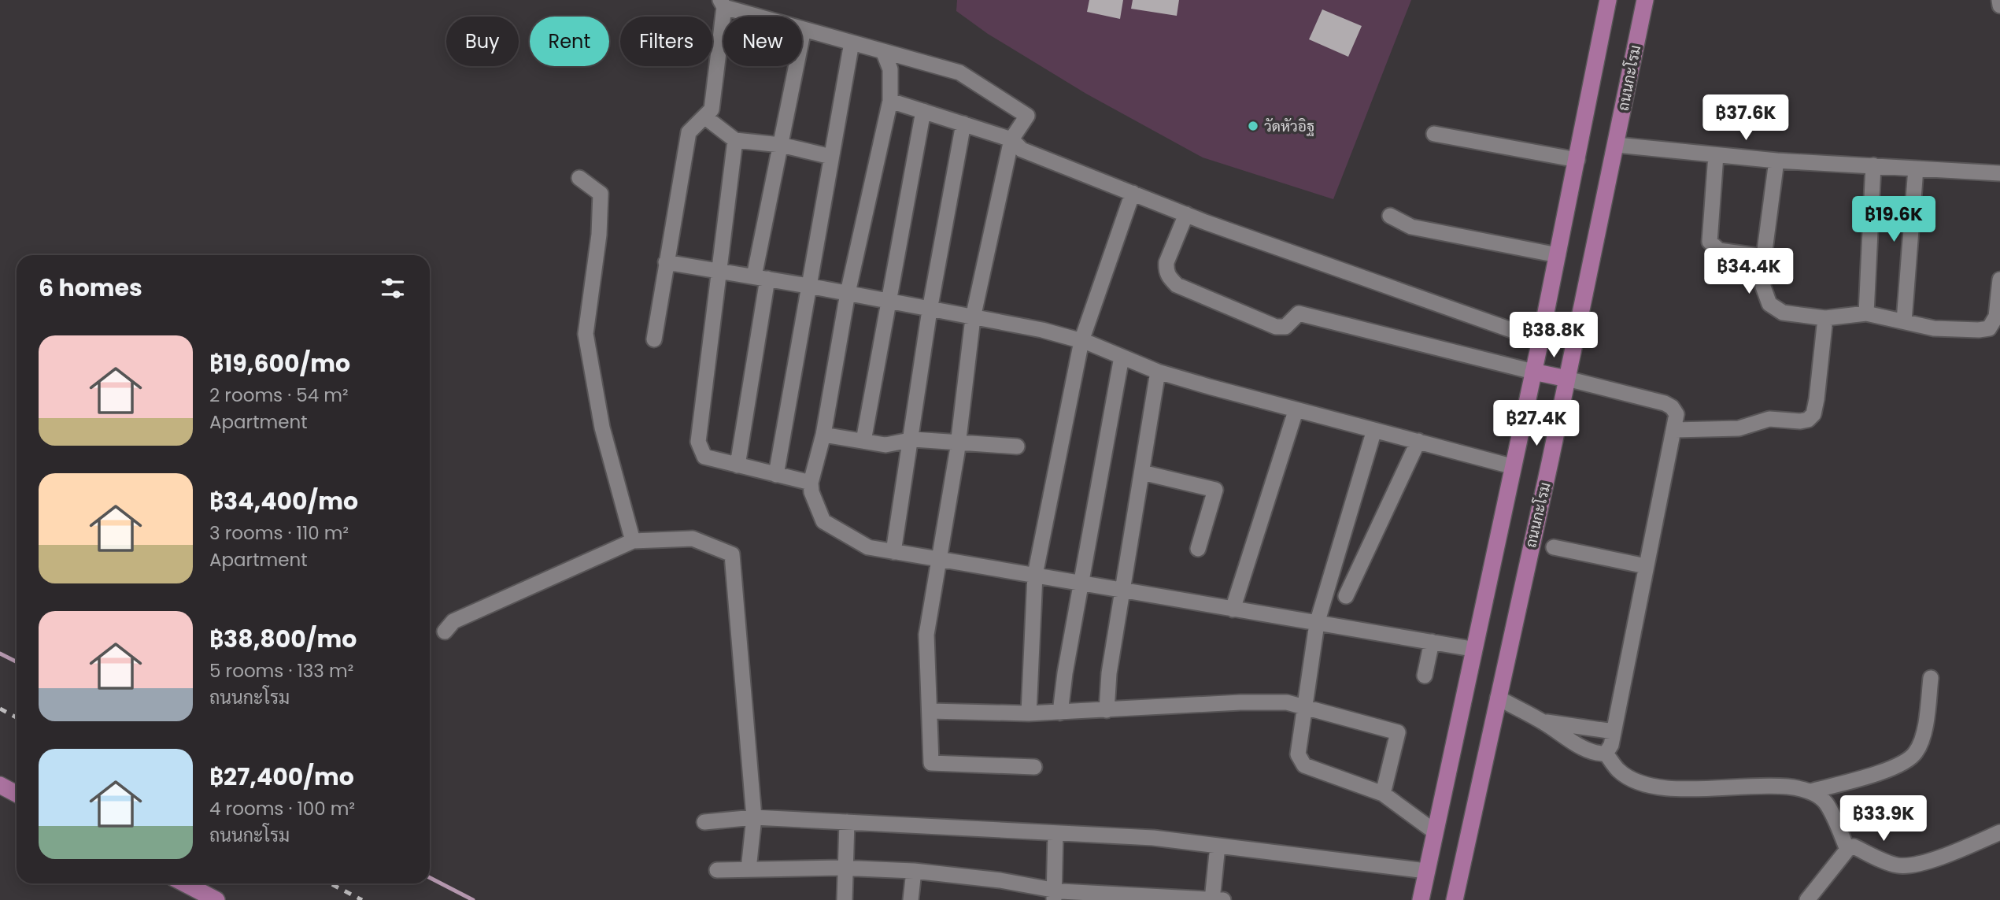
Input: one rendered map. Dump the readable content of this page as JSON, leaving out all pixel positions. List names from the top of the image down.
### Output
{
  "streets": {
    "main road": ["ถนนกะโรม"]
  },
  "places": ["วัดหัวอิฐ"],
  "page": {
    "chip": [
      "Buy",
      "Rent",
      "Filters",
      "New"
    ],
    "price": [
      "฿37.6K",
      "฿19.6K",
      "฿34.4K",
      "฿38.8K",
      "฿27.4K",
      "฿33.9K"
    ],
    "heading": "6 homes",
    "list": [
      {
        "name": "฿19,600/mo",
        "note": "2 rooms · 54 m² · Apartment"
      },
      {
        "name": "฿34,400/mo",
        "note": "3 rooms · 110 m² · Apartment"
      },
      {
        "name": "฿38,800/mo",
        "note": "5 rooms · 133 m² · ถนนกะโรม"
      },
      {
        "name": "฿27,400/mo",
        "note": "4 rooms · 100 m² · ถนนกะโรม"
      }
    ]
  }
}
